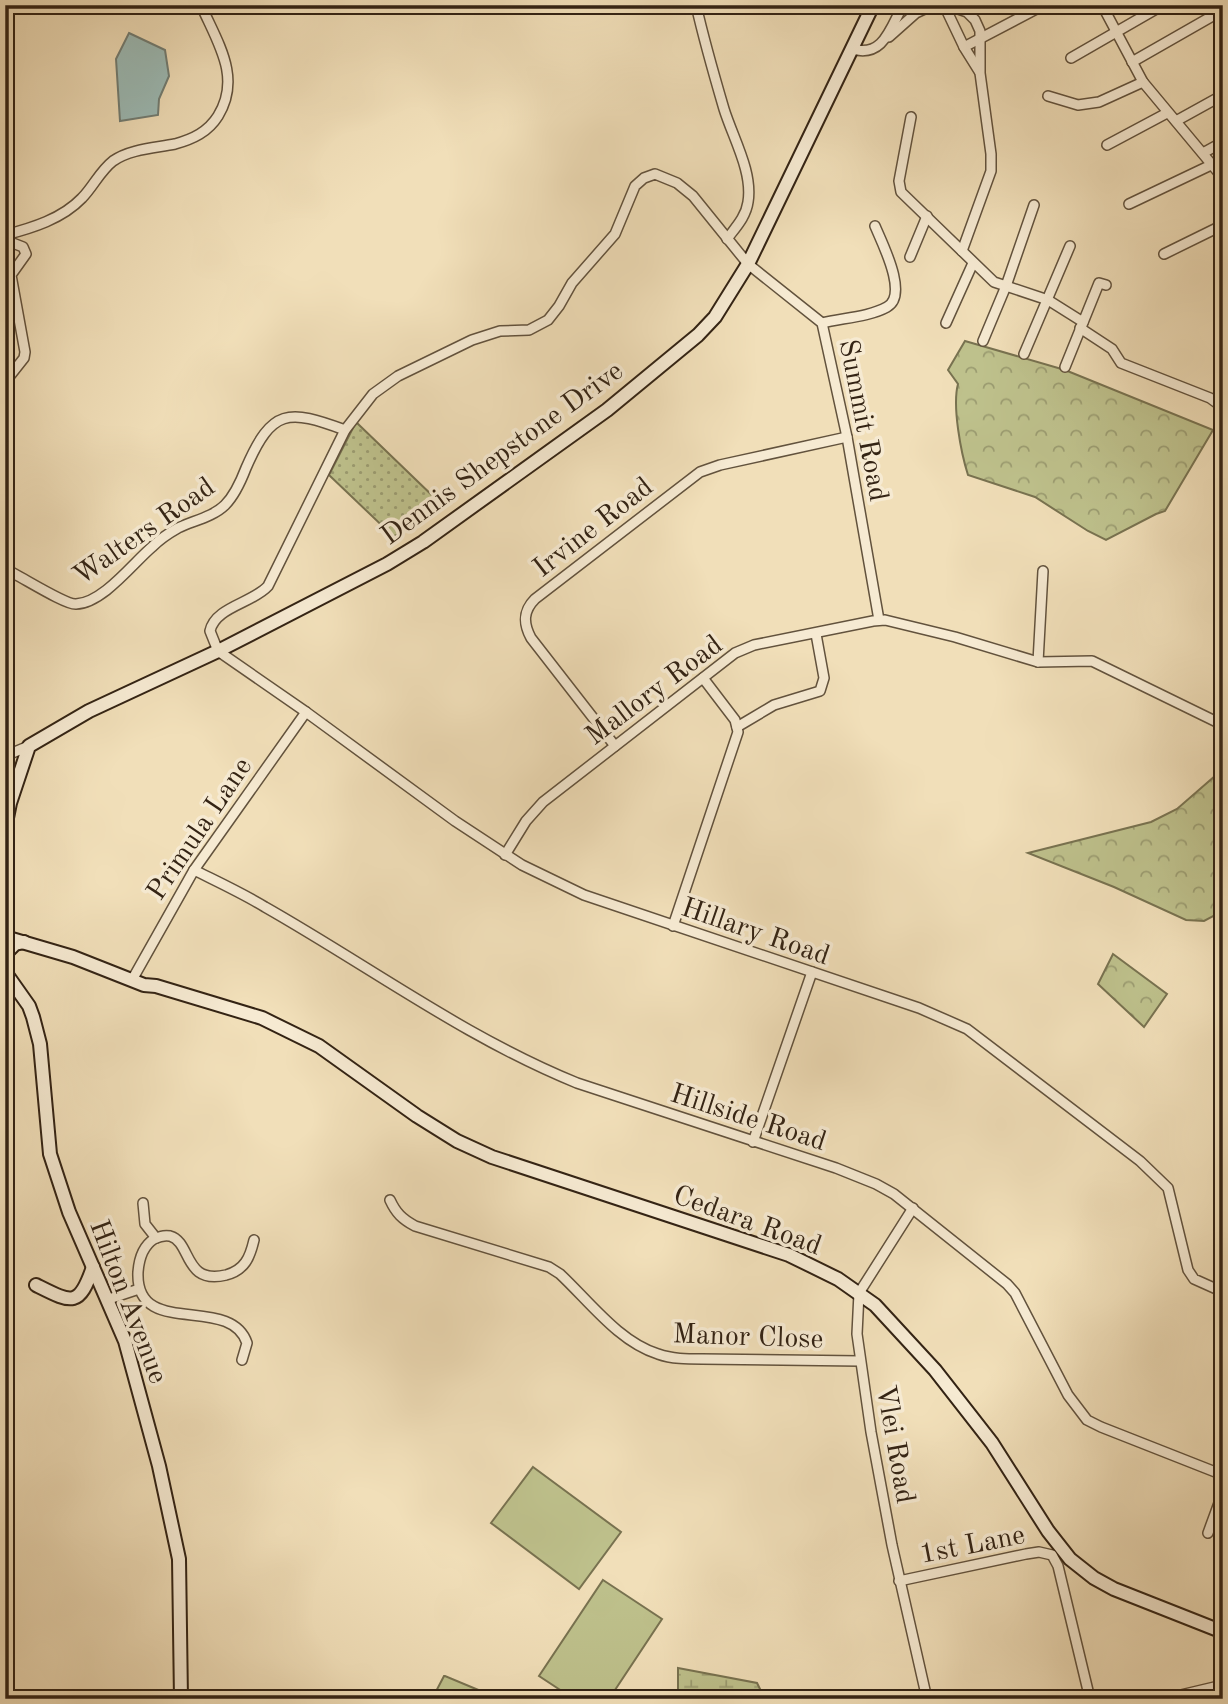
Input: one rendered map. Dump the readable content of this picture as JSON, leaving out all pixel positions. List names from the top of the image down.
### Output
{
  "streets": {
    "street": [
      "Summit Road",
      "Dennis Shepstone Drive",
      "Irvine Road",
      "Walters Road",
      "Mallory Road",
      "Primula Lane",
      "Hillary Road",
      "Hillside Road",
      "Cedara Road",
      "Hilton Avenue",
      "Manor Close",
      "Vlei Road",
      "1st Lane"
    ]
  },
  "crossings": [
    ["Summit Road", "Dennis Shepstone Drive"],
    ["Summit Road", "Irvine Road"],
    ["Summit Road", "Mallory Road"],
    ["Dennis Shepstone Drive", "Hillary Road"],
    ["Irvine Road", "Mallory Road"],
    ["Mallory Road", "Hillary Road"],
    ["Primula Lane", "Hillary Road"],
    ["Primula Lane", "Hillside Road"],
    ["Primula Lane", "Cedara Road"],
    ["Hillside Road", "Vlei Road"],
    ["Cedara Road", "Vlei Road"],
    ["Manor Close", "Vlei Road"],
    ["Vlei Road", "1st Lane"]
  ]
}
